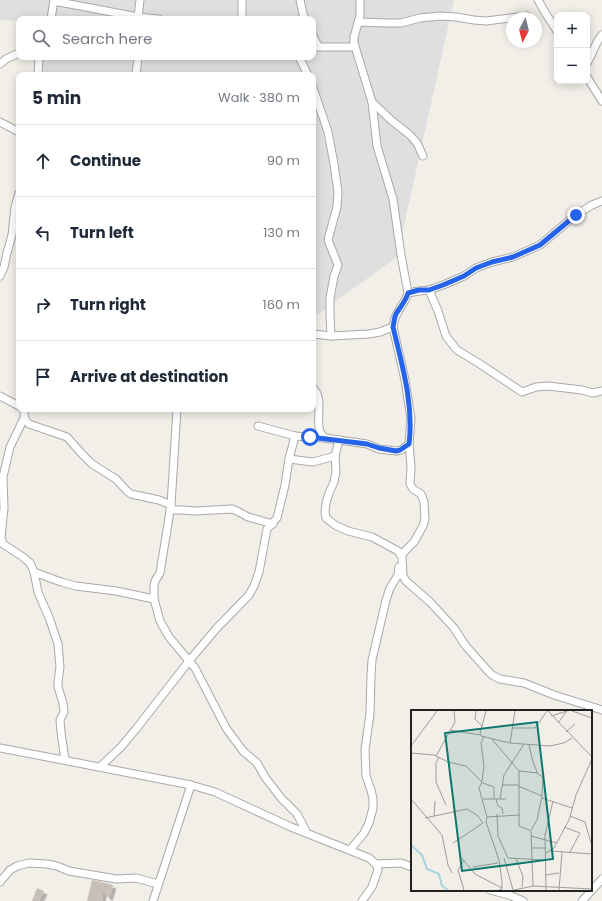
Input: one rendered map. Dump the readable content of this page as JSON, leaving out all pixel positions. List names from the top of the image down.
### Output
{
  "north": "bottom",
  "page": {
    "map_buttons": ["+", "−"],
    "search": "Search here",
    "heading": ["5 min", "Walk · 380 m"],
    "list": [
      ["Continue", "90 m"],
      ["Turn left", "130 m"],
      ["Turn right", "160 m"],
      "Arrive at destination"
    ]
  }
}
